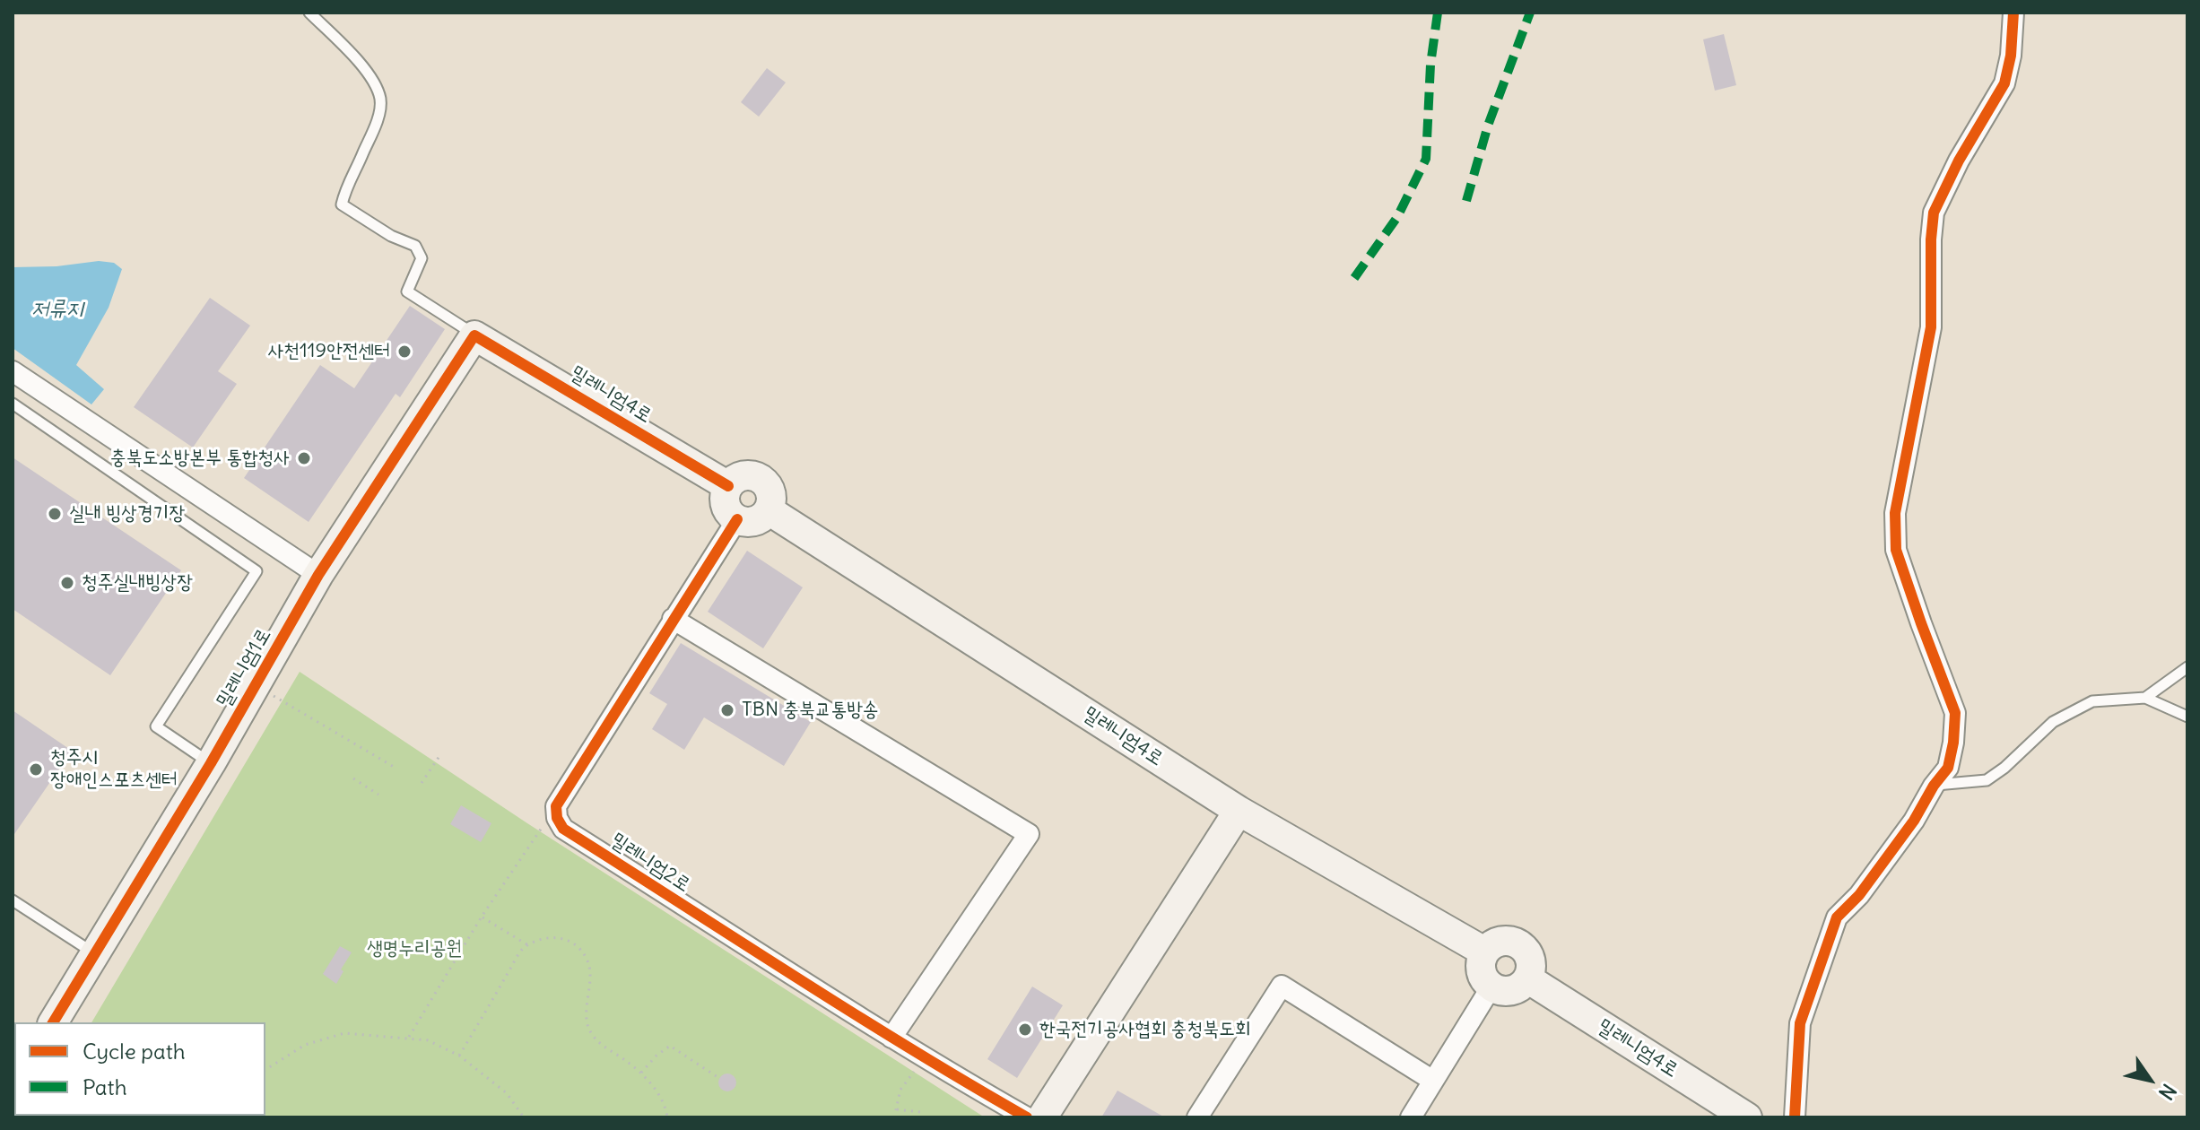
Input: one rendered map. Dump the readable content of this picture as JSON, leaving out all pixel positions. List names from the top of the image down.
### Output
{
  "streets": {
    "street": ["밀레니엄4로", "밀레니엄1로", "밀레니엄2로"]
  },
  "crossings": [
    ["밀레니엄4로", "밀레니엄1로"]
  ],
  "water": ["저류지"],
  "parks": ["생명누리공원"],
  "places": [
    "사천119안전센터",
    "충북도소방본부 통합청사",
    "실내 빙상경기장",
    "청주실내빙상장",
    "TBN 충북교통방송",
    "청주시 장애인스포츠센터",
    "한국전기공사협회 충청북도회"
  ],
  "legend": ["Cycle path", "Path"],
  "north": "bottom right"
}
